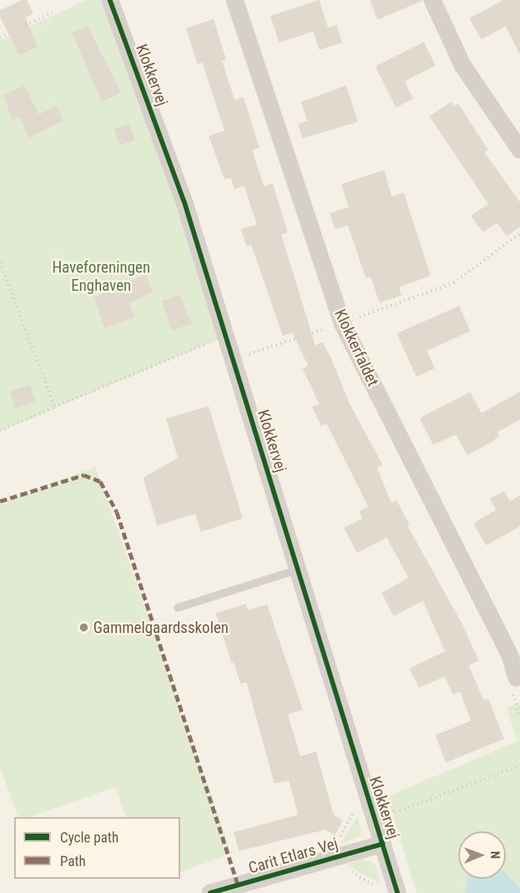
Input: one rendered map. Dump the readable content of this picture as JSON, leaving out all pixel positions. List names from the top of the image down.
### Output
{
  "streets": {
    "street": ["Klokkervej", "Klokkerfaldet", "Carit Etlars Vej"]
  },
  "crossings": [
    ["Klokkervej", "Carit Etlars Vej"]
  ],
  "parks": ["Haveforeningen Enghaven"],
  "places": ["Gammelgaardsskolen"],
  "legend": ["Cycle path", "Path"],
  "north": "right"
}
